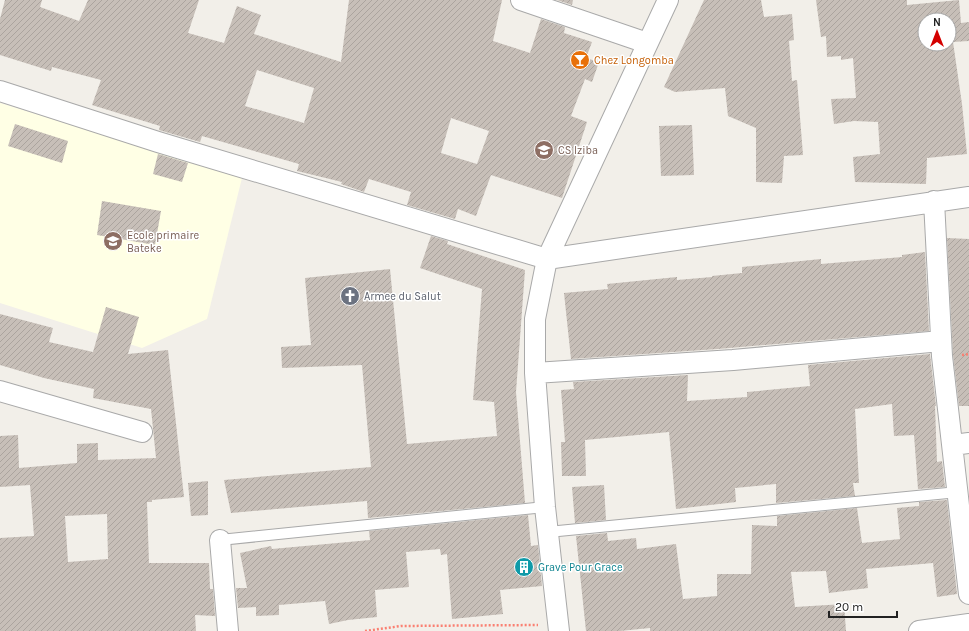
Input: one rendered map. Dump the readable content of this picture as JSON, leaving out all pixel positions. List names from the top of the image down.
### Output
{
  "places": {
    "bar": ["Chez Longomba"],
    "school or university": ["CS Iziba", "Ecole primaire Bateke"],
    "church": ["Armee du Salut"],
    "building": ["Grave Pour Grace"]
  },
  "scale_bar": "20 m",
  "north": "top"
}
